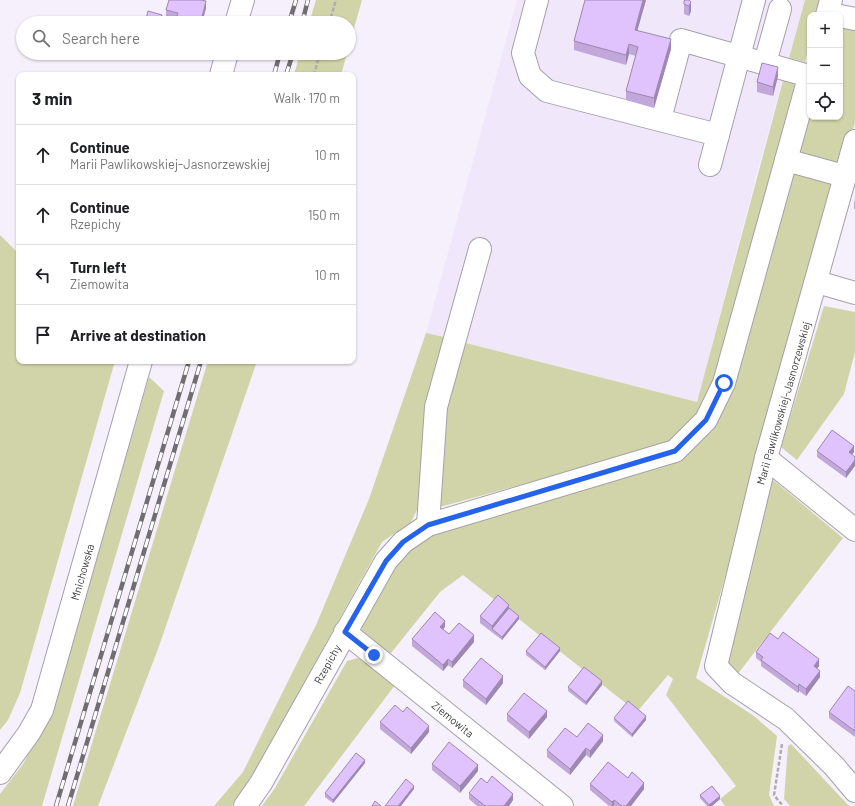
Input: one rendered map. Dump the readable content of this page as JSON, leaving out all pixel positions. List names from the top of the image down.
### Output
{
  "streets": {
    "street": [
      "Marii Pawlikowskiej-Jasnorzewskiej",
      "Mnichowska",
      "Rzepichy",
      "Ziemowita"
    ]
  },
  "crossings": [
    ["Rzepichy", "Ziemowita"]
  ],
  "page": {
    "map_buttons": ["+", "−"],
    "search": "Search here",
    "heading": ["3 min", "Walk · 170 m"],
    "list": [
      ["Continue", "Marii Pawlikowskiej-Jasnorzewskiej", "10 m"],
      ["Continue", "Rzepichy", "150 m"],
      ["Turn left", "Ziemowita", "10 m"],
      "Arrive at destination"
    ]
  }
}
